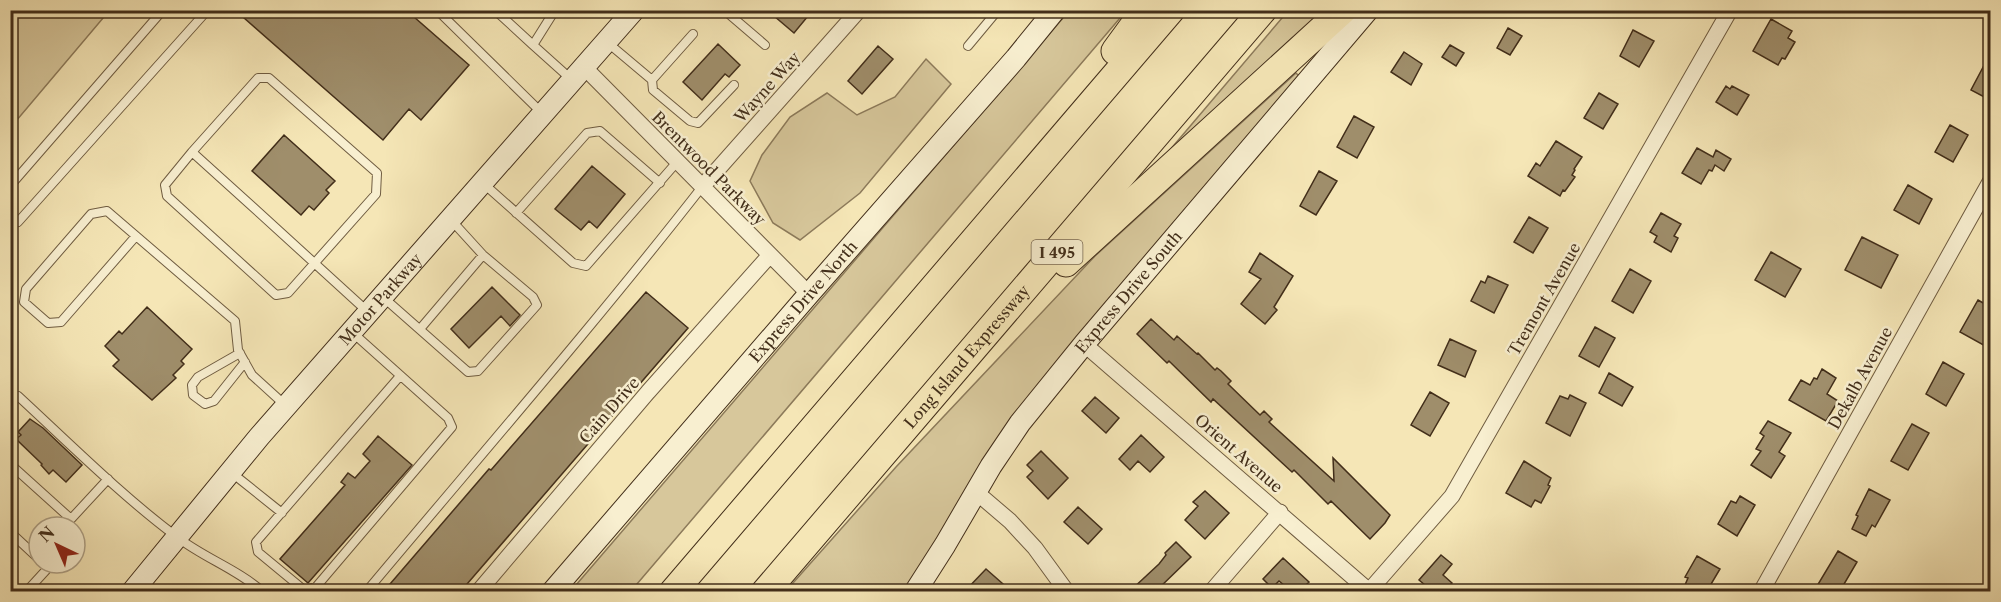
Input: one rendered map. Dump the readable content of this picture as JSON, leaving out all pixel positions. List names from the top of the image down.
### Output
{
  "streets": {
    "highway": ["I 495", "Long Island Expressway"],
    "main road": ["Express Drive South", "Motor Parkway", "Express Drive North"],
    "street": [
      "Wayne Way",
      "Brentwood Parkway",
      "Tremont Avenue",
      "Dekalb Avenue",
      "Cain Drive",
      "Orient Avenue"
    ]
  },
  "crossings": [
    ["Wayne Way", "Brentwood Parkway"],
    ["Brentwood Parkway", "Motor Parkway"],
    ["Brentwood Parkway", "Express Drive North"],
    ["Brentwood Parkway", "Cain Drive"],
    ["Express Drive South", "Orient Avenue"],
    ["Tremont Avenue", "Orient Avenue"]
  ],
  "north": "top left"
}
